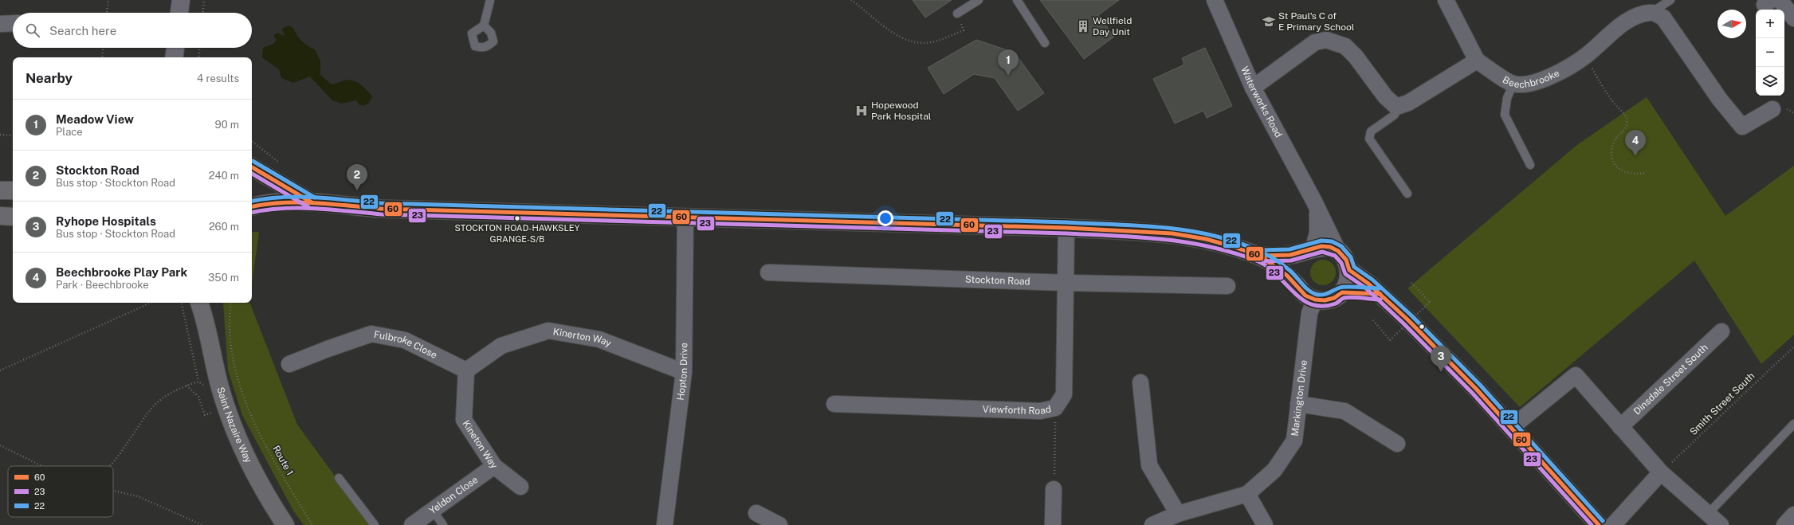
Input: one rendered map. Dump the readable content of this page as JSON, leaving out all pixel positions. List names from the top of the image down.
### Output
{
  "streets": {
    "highway": ["Saint Nazaire Way"],
    "street": [
      "Beechbrooke",
      "Waterworks Road",
      "Stockton Road",
      "Kinerton Way",
      "Fulbroke Close",
      "Hopton Drive",
      "Dinsdale Street South",
      "Markington Drive",
      "Viewforth Road",
      "Kineton Way",
      "Yeldon Close"
    ],
    "path": ["Smith Street South", "Route 1"]
  },
  "crossings": [
    ["Waterworks Road", "Markington Drive"],
    ["Stockton Road", "Viewforth Road"],
    ["Kinerton Way", "Fulbroke Close"],
    ["Kinerton Way", "Hopton Drive"],
    ["Kinerton Way", "Kineton Way"],
    ["Fulbroke Close", "Kineton Way"],
    ["Kineton Way", "Yeldon Close"]
  ],
  "places": {
    "school or university": ["St Paul's C of E Primary School"],
    "building": ["Wellfield Day Unit"],
    "hospital": ["Hopewood Park Hospital"],
    "other": ["STOCKTON ROAD-HAWKSLEY GRANGE-S/B"]
  },
  "lines": ["transit line 22", "transit line 60", "transit line 23"],
  "legend": ["60", "23", "22"],
  "north": "right",
  "page": {
    "map_buttons": ["+", "−"],
    "search": "Search here",
    "pins": [
      "1",
      "4",
      "2",
      "3"
    ],
    "heading": ["Nearby", "4 results"],
    "list": [
      {
        "mark": "1",
        "name": "Meadow View",
        "note": "Place",
        "value": "90 m"
      },
      {
        "mark": "2",
        "name": "Stockton Road",
        "note": "Bus stop · Stockton Road",
        "value": "240 m"
      },
      {
        "mark": "3",
        "name": "Ryhope Hospitals",
        "note": "Bus stop · Stockton Road",
        "value": "260 m"
      },
      {
        "mark": "4",
        "name": "Beechbrooke Play Park",
        "note": "Park · Beechbrooke",
        "value": "350 m"
      }
    ]
  }
}
